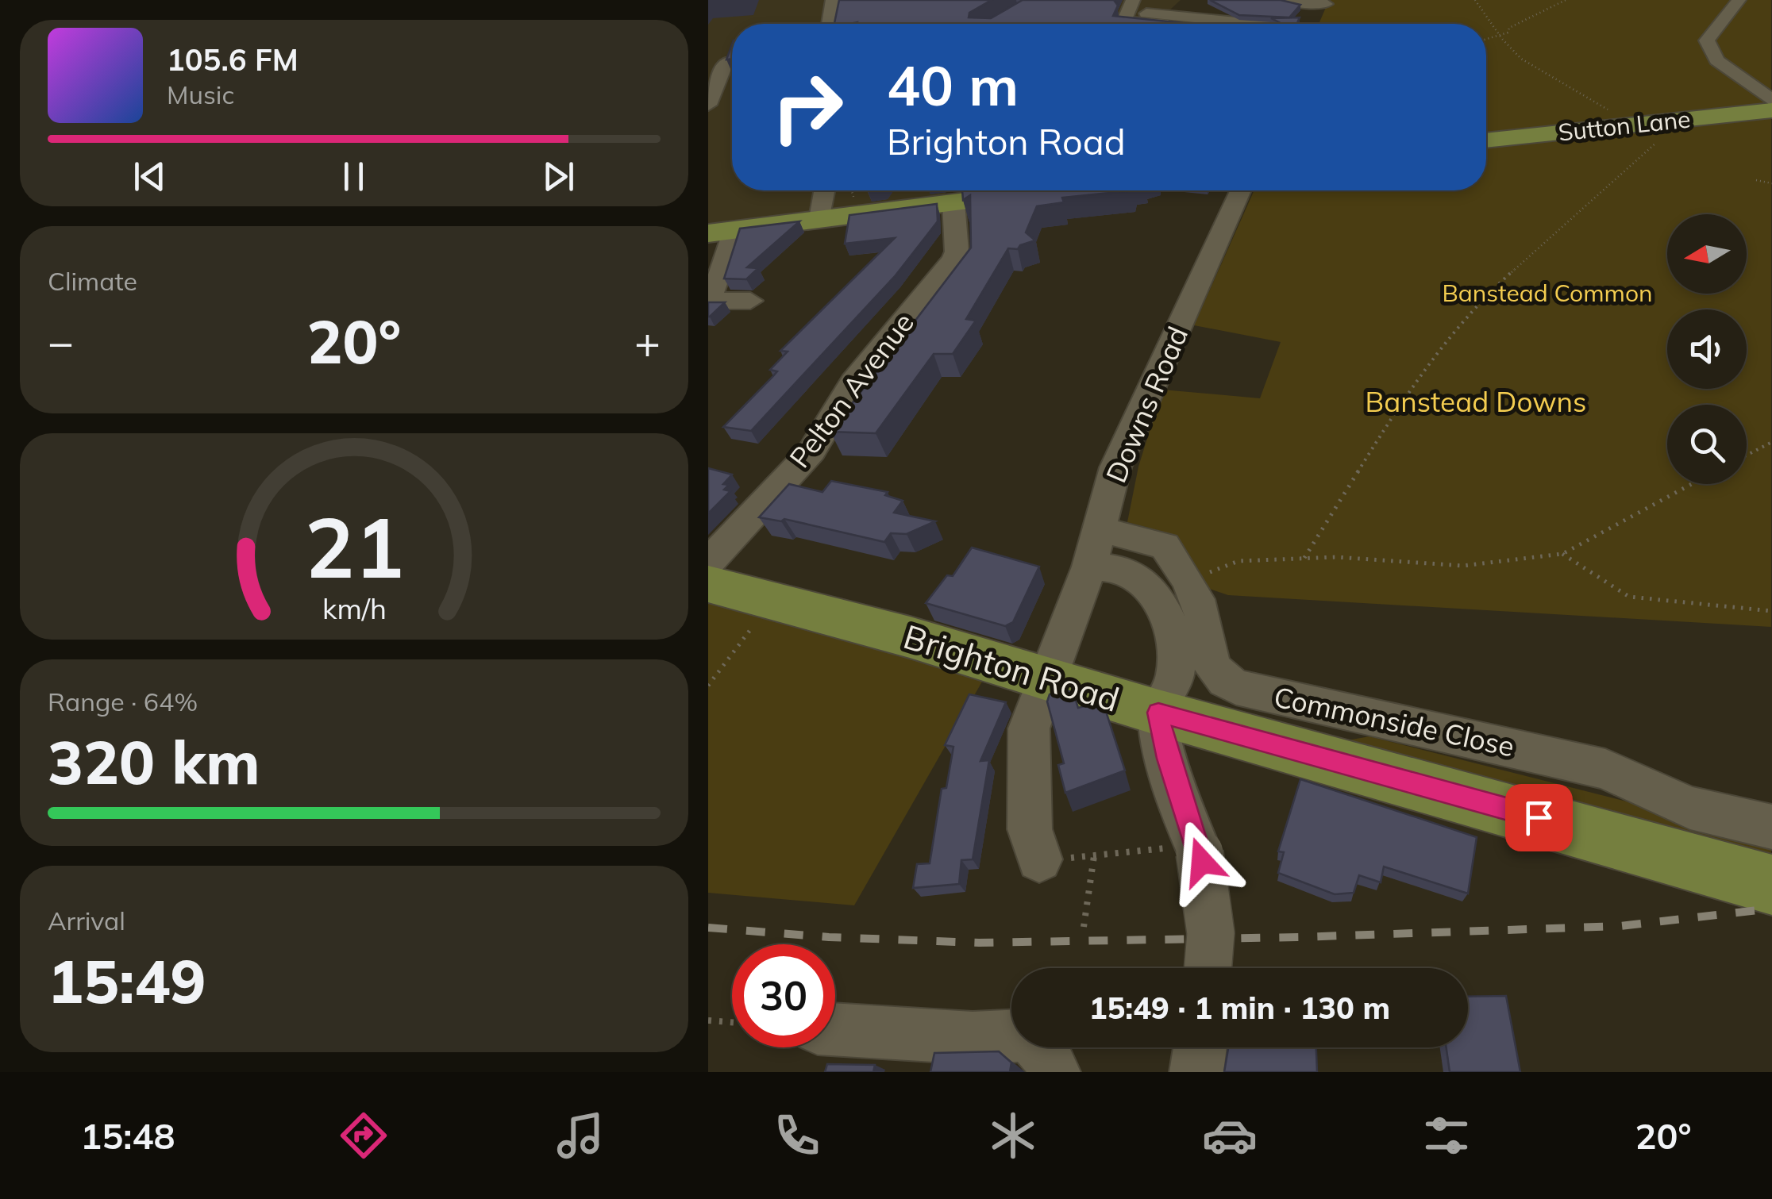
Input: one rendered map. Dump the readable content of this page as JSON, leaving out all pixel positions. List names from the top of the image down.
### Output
{
  "streets": {
    "main road": ["Sutton Lane", "Brighton Road"],
    "street": ["Pelton Avenue", "Downs Road", "Commonside Close"]
  },
  "crossings": [
    ["Downs Road", "Brighton Road"],
    ["Downs Road", "Commonside Close"]
  ],
  "parks": ["Banstead Common", "Banstead Downs"],
  "north": "left",
  "page": {
    "turn": ["40 m", "Brighton Road"],
    "song": ["105.6 FM", "Music"],
    "tile": [
      "Climate",
      ["Range · 64%", "320 km"],
      ["Arrival", "15:49"]
    ],
    "heat": ["−", "20°", "+"],
    "limit": "30",
    "trip": "15:49 · 1 min · 130 m",
    "tabs": ["15:48", "20°"],
    "gauge": ["21", "km/h"]
  }
}
